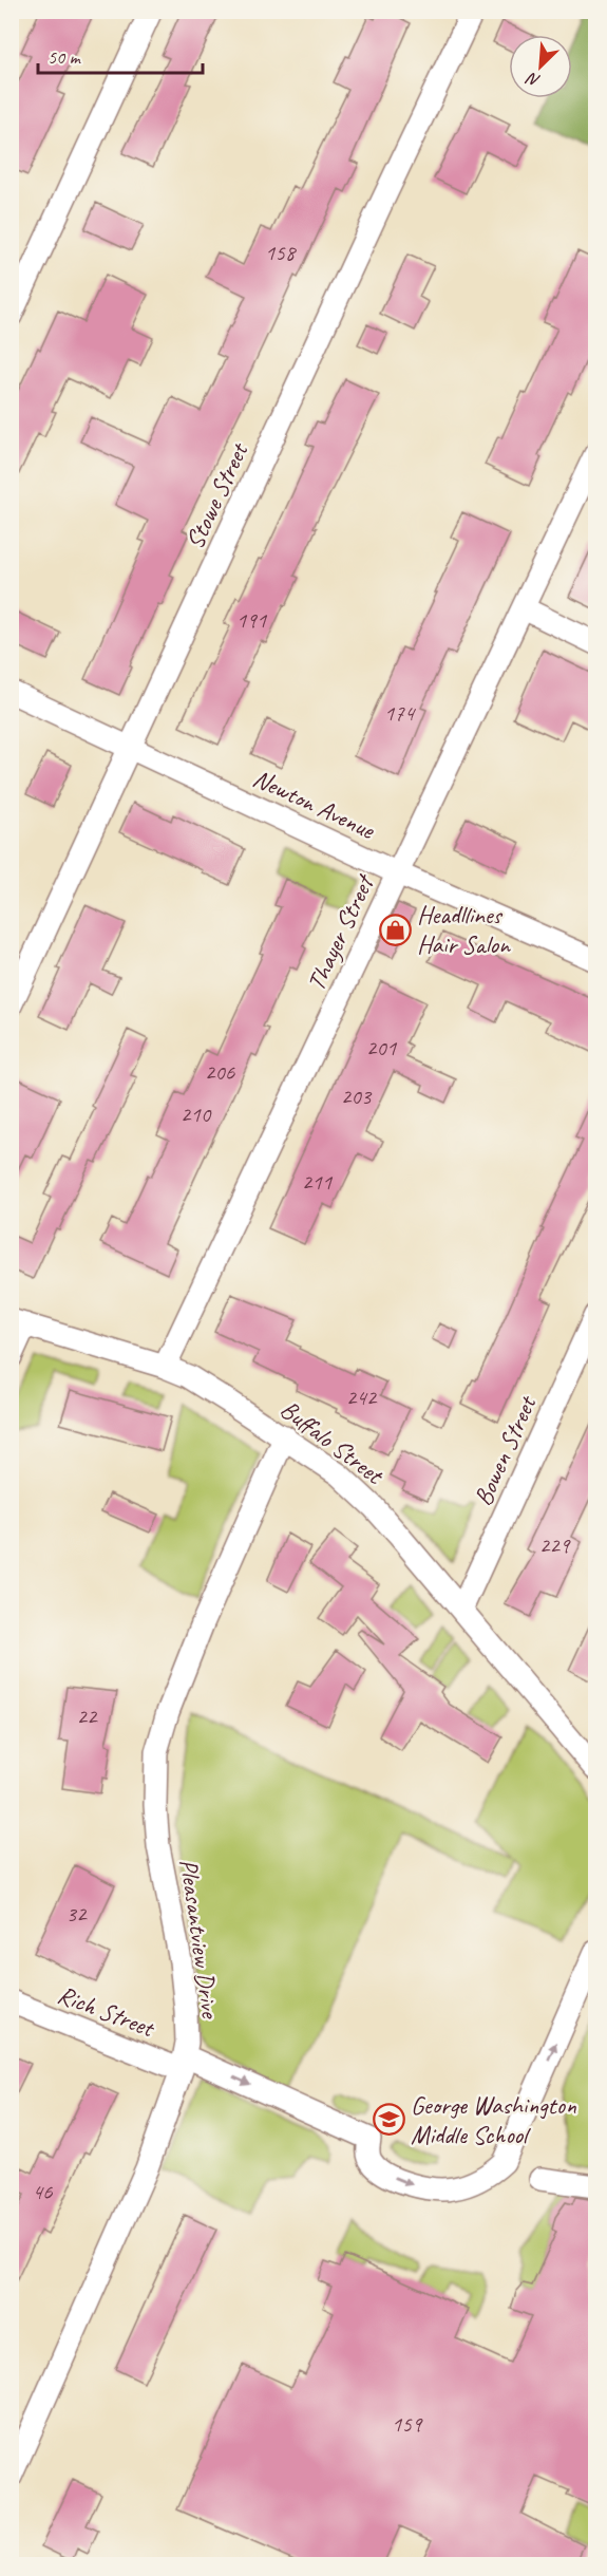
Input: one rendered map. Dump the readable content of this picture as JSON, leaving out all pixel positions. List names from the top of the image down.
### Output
{
  "streets": {
    "street": [
      "Stowe Street",
      "Newton Avenue",
      "Thayer Street",
      "Buffalo Street",
      "Bowen Street",
      "Pleasantview Drive",
      "Rich Street"
    ]
  },
  "crossings": [
    ["Stowe Street", "Newton Avenue"],
    ["Newton Avenue", "Thayer Street"],
    ["Thayer Street", "Buffalo Street"],
    ["Buffalo Street", "Bowen Street"],
    ["Buffalo Street", "Pleasantview Drive"],
    ["Pleasantview Drive", "Rich Street"]
  ],
  "places": {
    "shop": ["Headllines Hair Salon"],
    "school or university": ["George Washington Middle School"]
  },
  "house_numbers": [
    "158",
    "191",
    "174",
    "201",
    "206",
    "203",
    "210",
    "211",
    "242",
    "229",
    "22",
    "32",
    "46",
    "159"
  ],
  "scale_bar": "50 m",
  "north": "bottom left"
}
